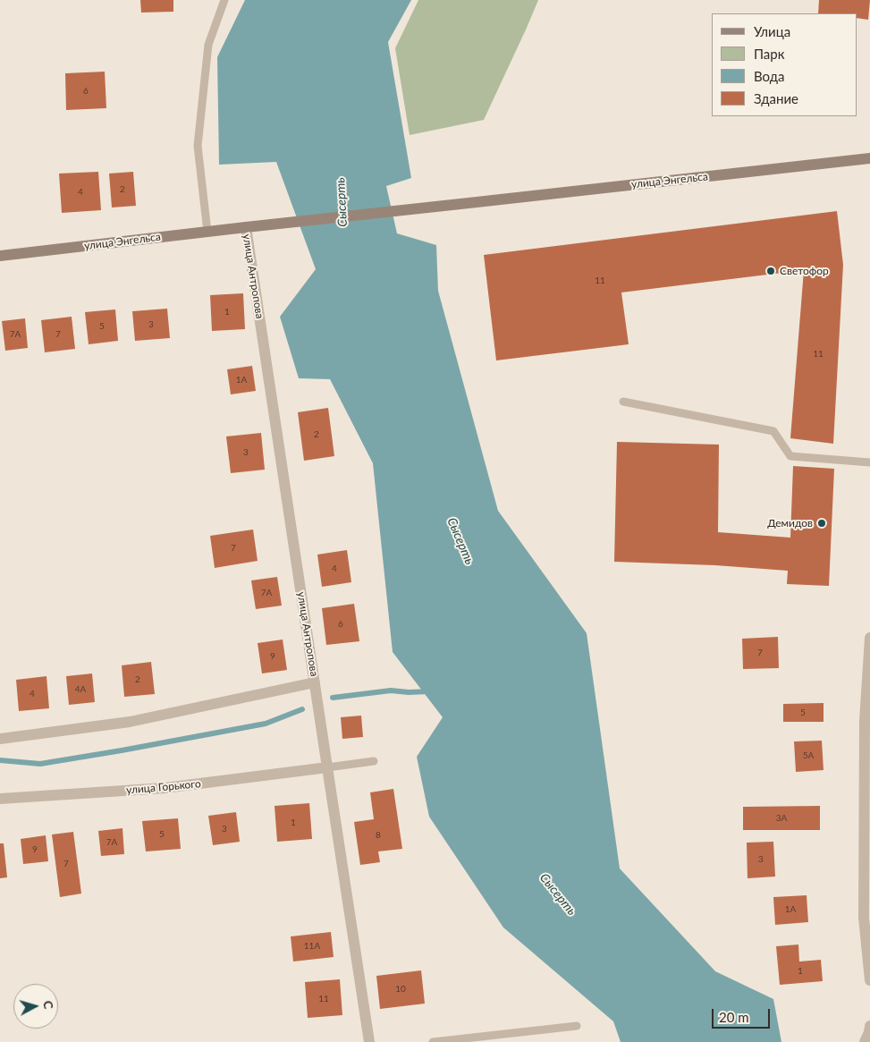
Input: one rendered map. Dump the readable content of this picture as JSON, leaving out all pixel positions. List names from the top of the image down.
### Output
{
  "streets": {
    "street": ["улица Энгельса", "улица Антропова", "улица Горького"]
  },
  "crossings": [
    ["улица Энгельса", "улица Антропова"],
    ["улица Антропова", "улица Горького"]
  ],
  "water": ["Сысерть"],
  "places": ["Светофор", "Демидов"],
  "house_numbers": [
    "6",
    "2",
    "4",
    "11",
    "1",
    "3",
    "5",
    "7А",
    "7",
    "11",
    "1А",
    "2",
    "3",
    "7",
    "4",
    "7А",
    "6",
    "7",
    "9",
    "2",
    "4А",
    "4",
    "5",
    "5А",
    "3А",
    "1",
    "3",
    "5",
    "8",
    "7А",
    "9",
    "3",
    "7",
    "1А",
    "11А",
    "1",
    "10",
    "11"
  ],
  "legend": [
    "Улица",
    "Парк",
    "Вода",
    "Здание"
  ],
  "scale_bar": "20 m",
  "north": "right"
}
